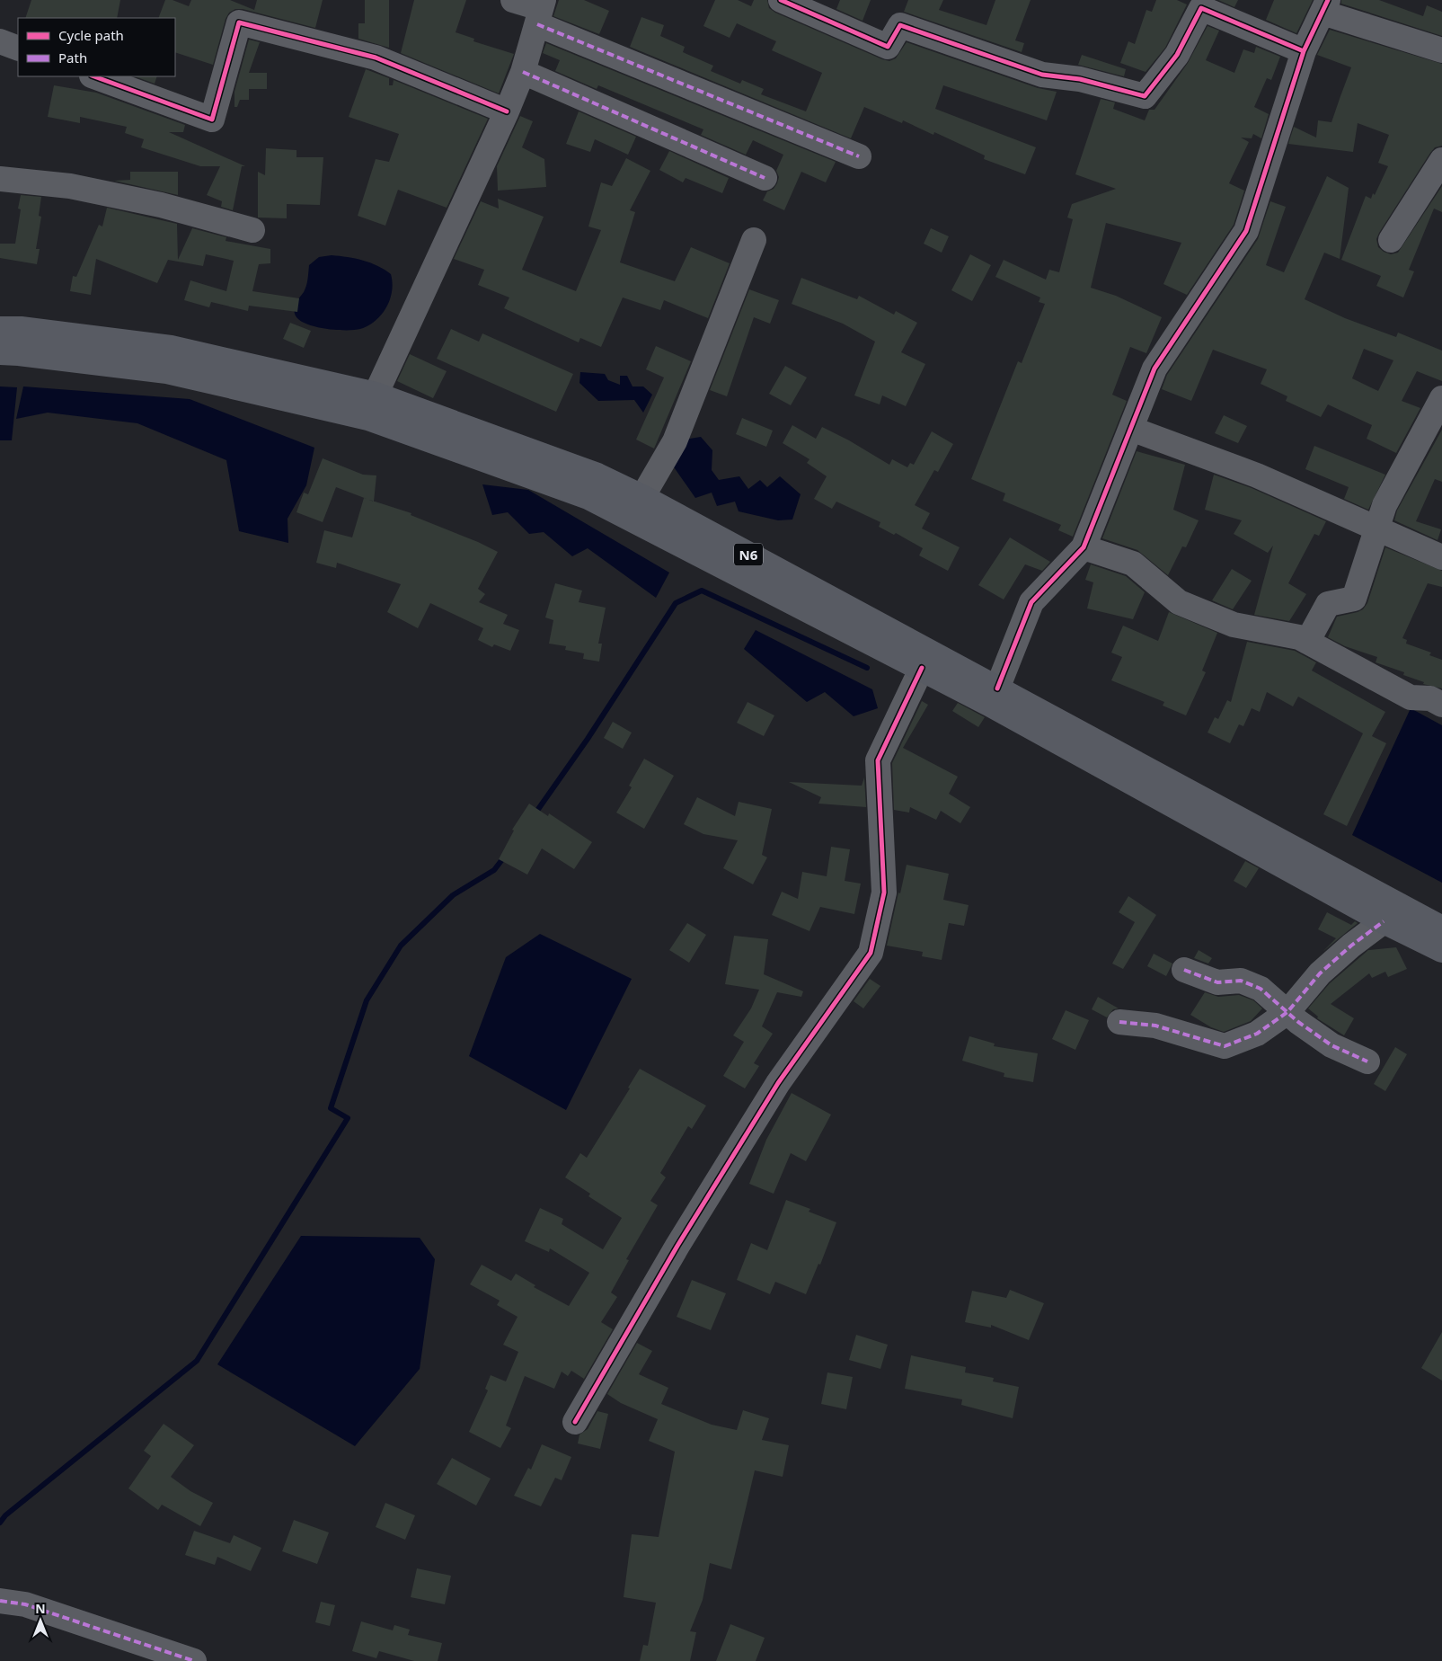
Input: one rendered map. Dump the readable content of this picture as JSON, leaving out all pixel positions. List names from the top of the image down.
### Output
{
  "streets": {
    "highway": ["N6"]
  },
  "legend": ["Cycle path", "Path"],
  "north": "top"
}
